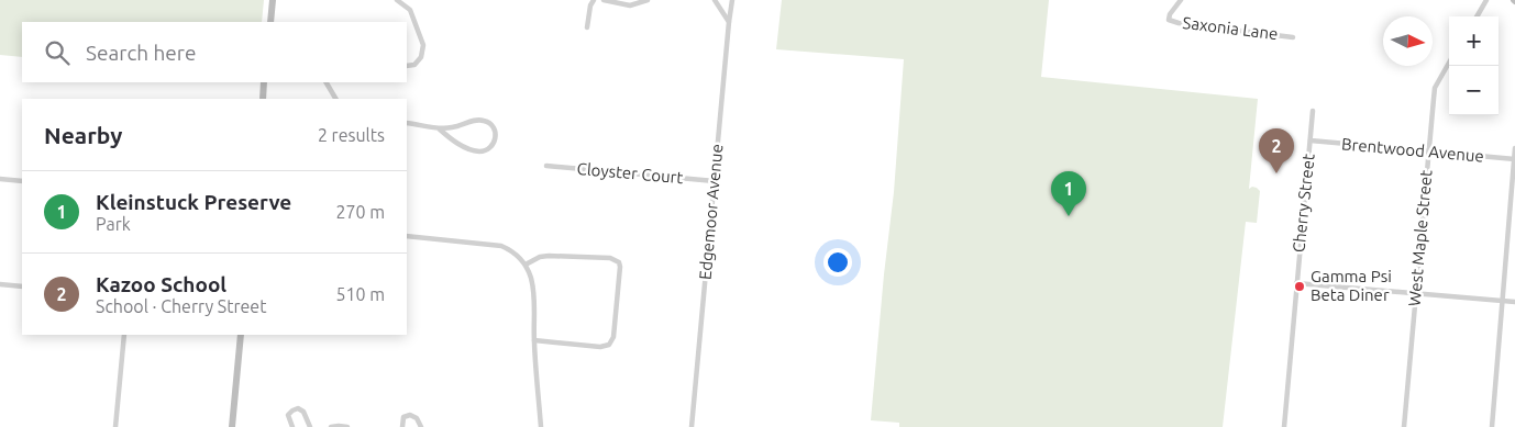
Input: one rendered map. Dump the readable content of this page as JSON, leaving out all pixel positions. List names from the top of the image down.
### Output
{
  "streets": {
    "street": [
      "Saxonia Lane",
      "Brentwood Avenue",
      "Cloyster Court",
      "Cherry Street",
      "Edgemoor Avenue",
      "West Maple Street"
    ]
  },
  "crossings": [
    ["Brentwood Avenue", "Cherry Street"],
    ["Brentwood Avenue", "West Maple Street"],
    ["Cloyster Court", "Edgemoor Avenue"]
  ],
  "places": ["Gamma Psi Beta Diner"],
  "north": "right",
  "page": {
    "map_buttons": ["+", "−"],
    "search": "Search here",
    "heading": ["Nearby", "2 results"],
    "pins": ["2", "1"],
    "list": [
      {
        "mark": "1",
        "name": "Kleinstuck Preserve",
        "note": "Park",
        "value": "270 m"
      },
      {
        "mark": "2",
        "name": "Kazoo School",
        "note": "School · Cherry Street",
        "value": "510 m"
      }
    ]
  }
}
